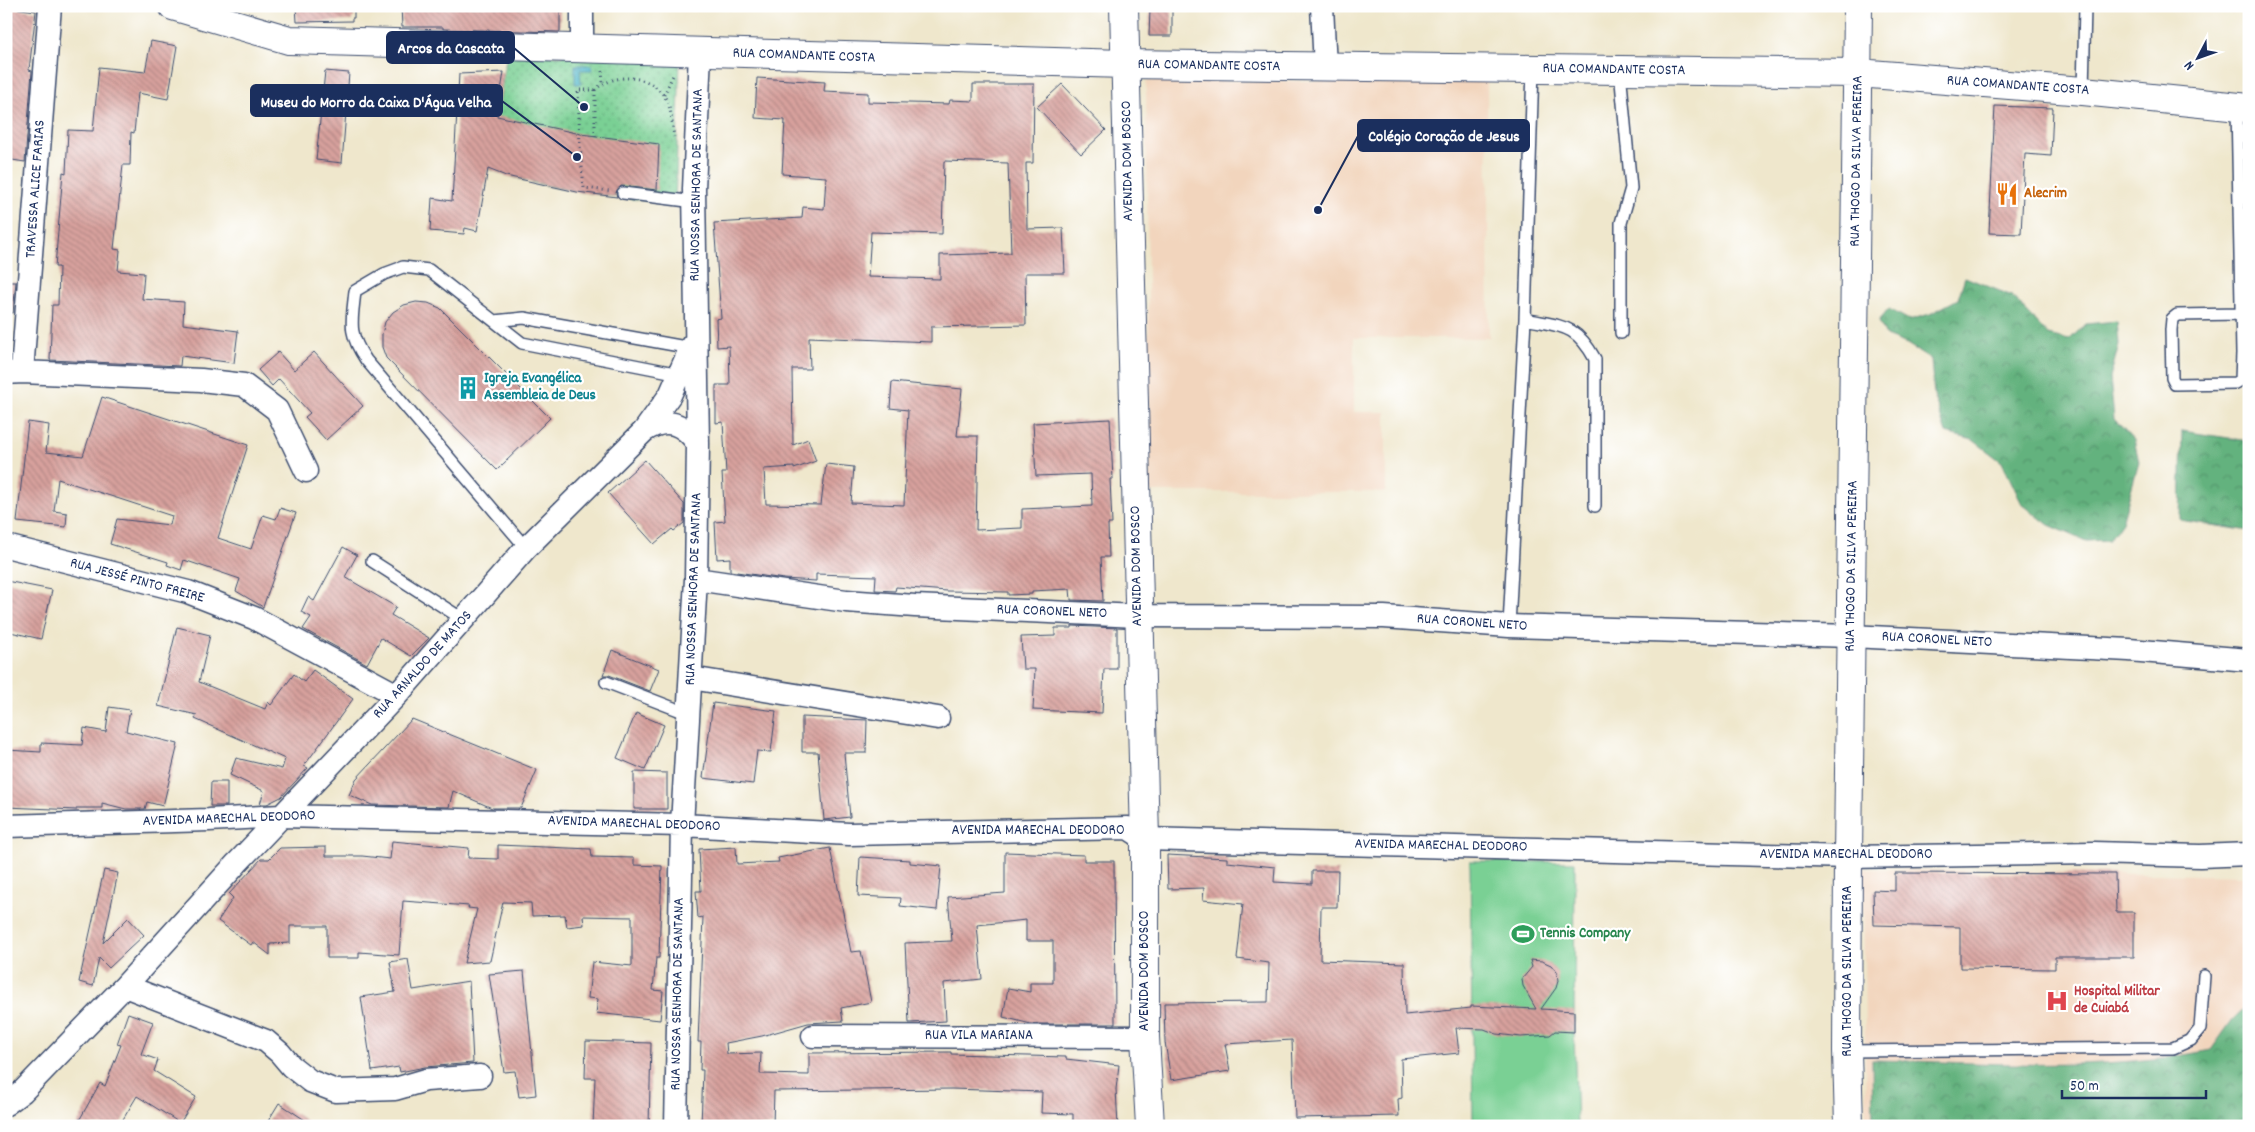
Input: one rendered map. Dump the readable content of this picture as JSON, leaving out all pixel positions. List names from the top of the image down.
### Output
{
  "streets": {
    "street": [
      "RUA COMANDANTE COSTA",
      "AVENIDA DOM BOSCO",
      "RUA THOGO DA SILVA PEREIRA",
      "RUA NOSSA SENHORA DE SANTANA",
      "TRAVESSA ALICE FARIAS",
      "RUA JESSÉ PINTO FREIRE",
      "RUA CORONEL NETO",
      "RUA ARNALDO DE MATOS",
      "AVENIDA MARECHAL DEODORO",
      "RUA VILA MARIANA"
    ]
  },
  "crossings": [
    ["RUA COMANDANTE COSTA", "AVENIDA DOM BOSCO"],
    ["RUA COMANDANTE COSTA", "RUA THOGO DA SILVA PEREIRA"],
    ["RUA COMANDANTE COSTA", "RUA NOSSA SENHORA DE SANTANA"],
    ["AVENIDA DOM BOSCO", "RUA CORONEL NETO"],
    ["AVENIDA DOM BOSCO", "AVENIDA MARECHAL DEODORO"],
    ["AVENIDA DOM BOSCO", "RUA VILA MARIANA"],
    ["RUA THOGO DA SILVA PEREIRA", "RUA CORONEL NETO"],
    ["RUA THOGO DA SILVA PEREIRA", "AVENIDA MARECHAL DEODORO"],
    ["RUA NOSSA SENHORA DE SANTANA", "RUA CORONEL NETO"],
    ["RUA NOSSA SENHORA DE SANTANA", "RUA ARNALDO DE MATOS"],
    ["RUA NOSSA SENHORA DE SANTANA", "AVENIDA MARECHAL DEODORO"],
    ["RUA JESSÉ PINTO FREIRE", "RUA ARNALDO DE MATOS"],
    ["RUA ARNALDO DE MATOS", "AVENIDA MARECHAL DEODORO"]
  ],
  "places": {
    "other": ["Arcos da Cascata", "Museu do Morro da Caixa D'Água Velha", "Colégio Coração de Jesus"],
    "restaurant": ["Alecrim"],
    "building": ["Igreja Evangélica Assembleia de Deus"],
    "sports": ["Tennis Company"],
    "hospital": ["Hospital Militar de Cuiabá"]
  },
  "scale_bar": "50 m",
  "north": "bottom left"
}
